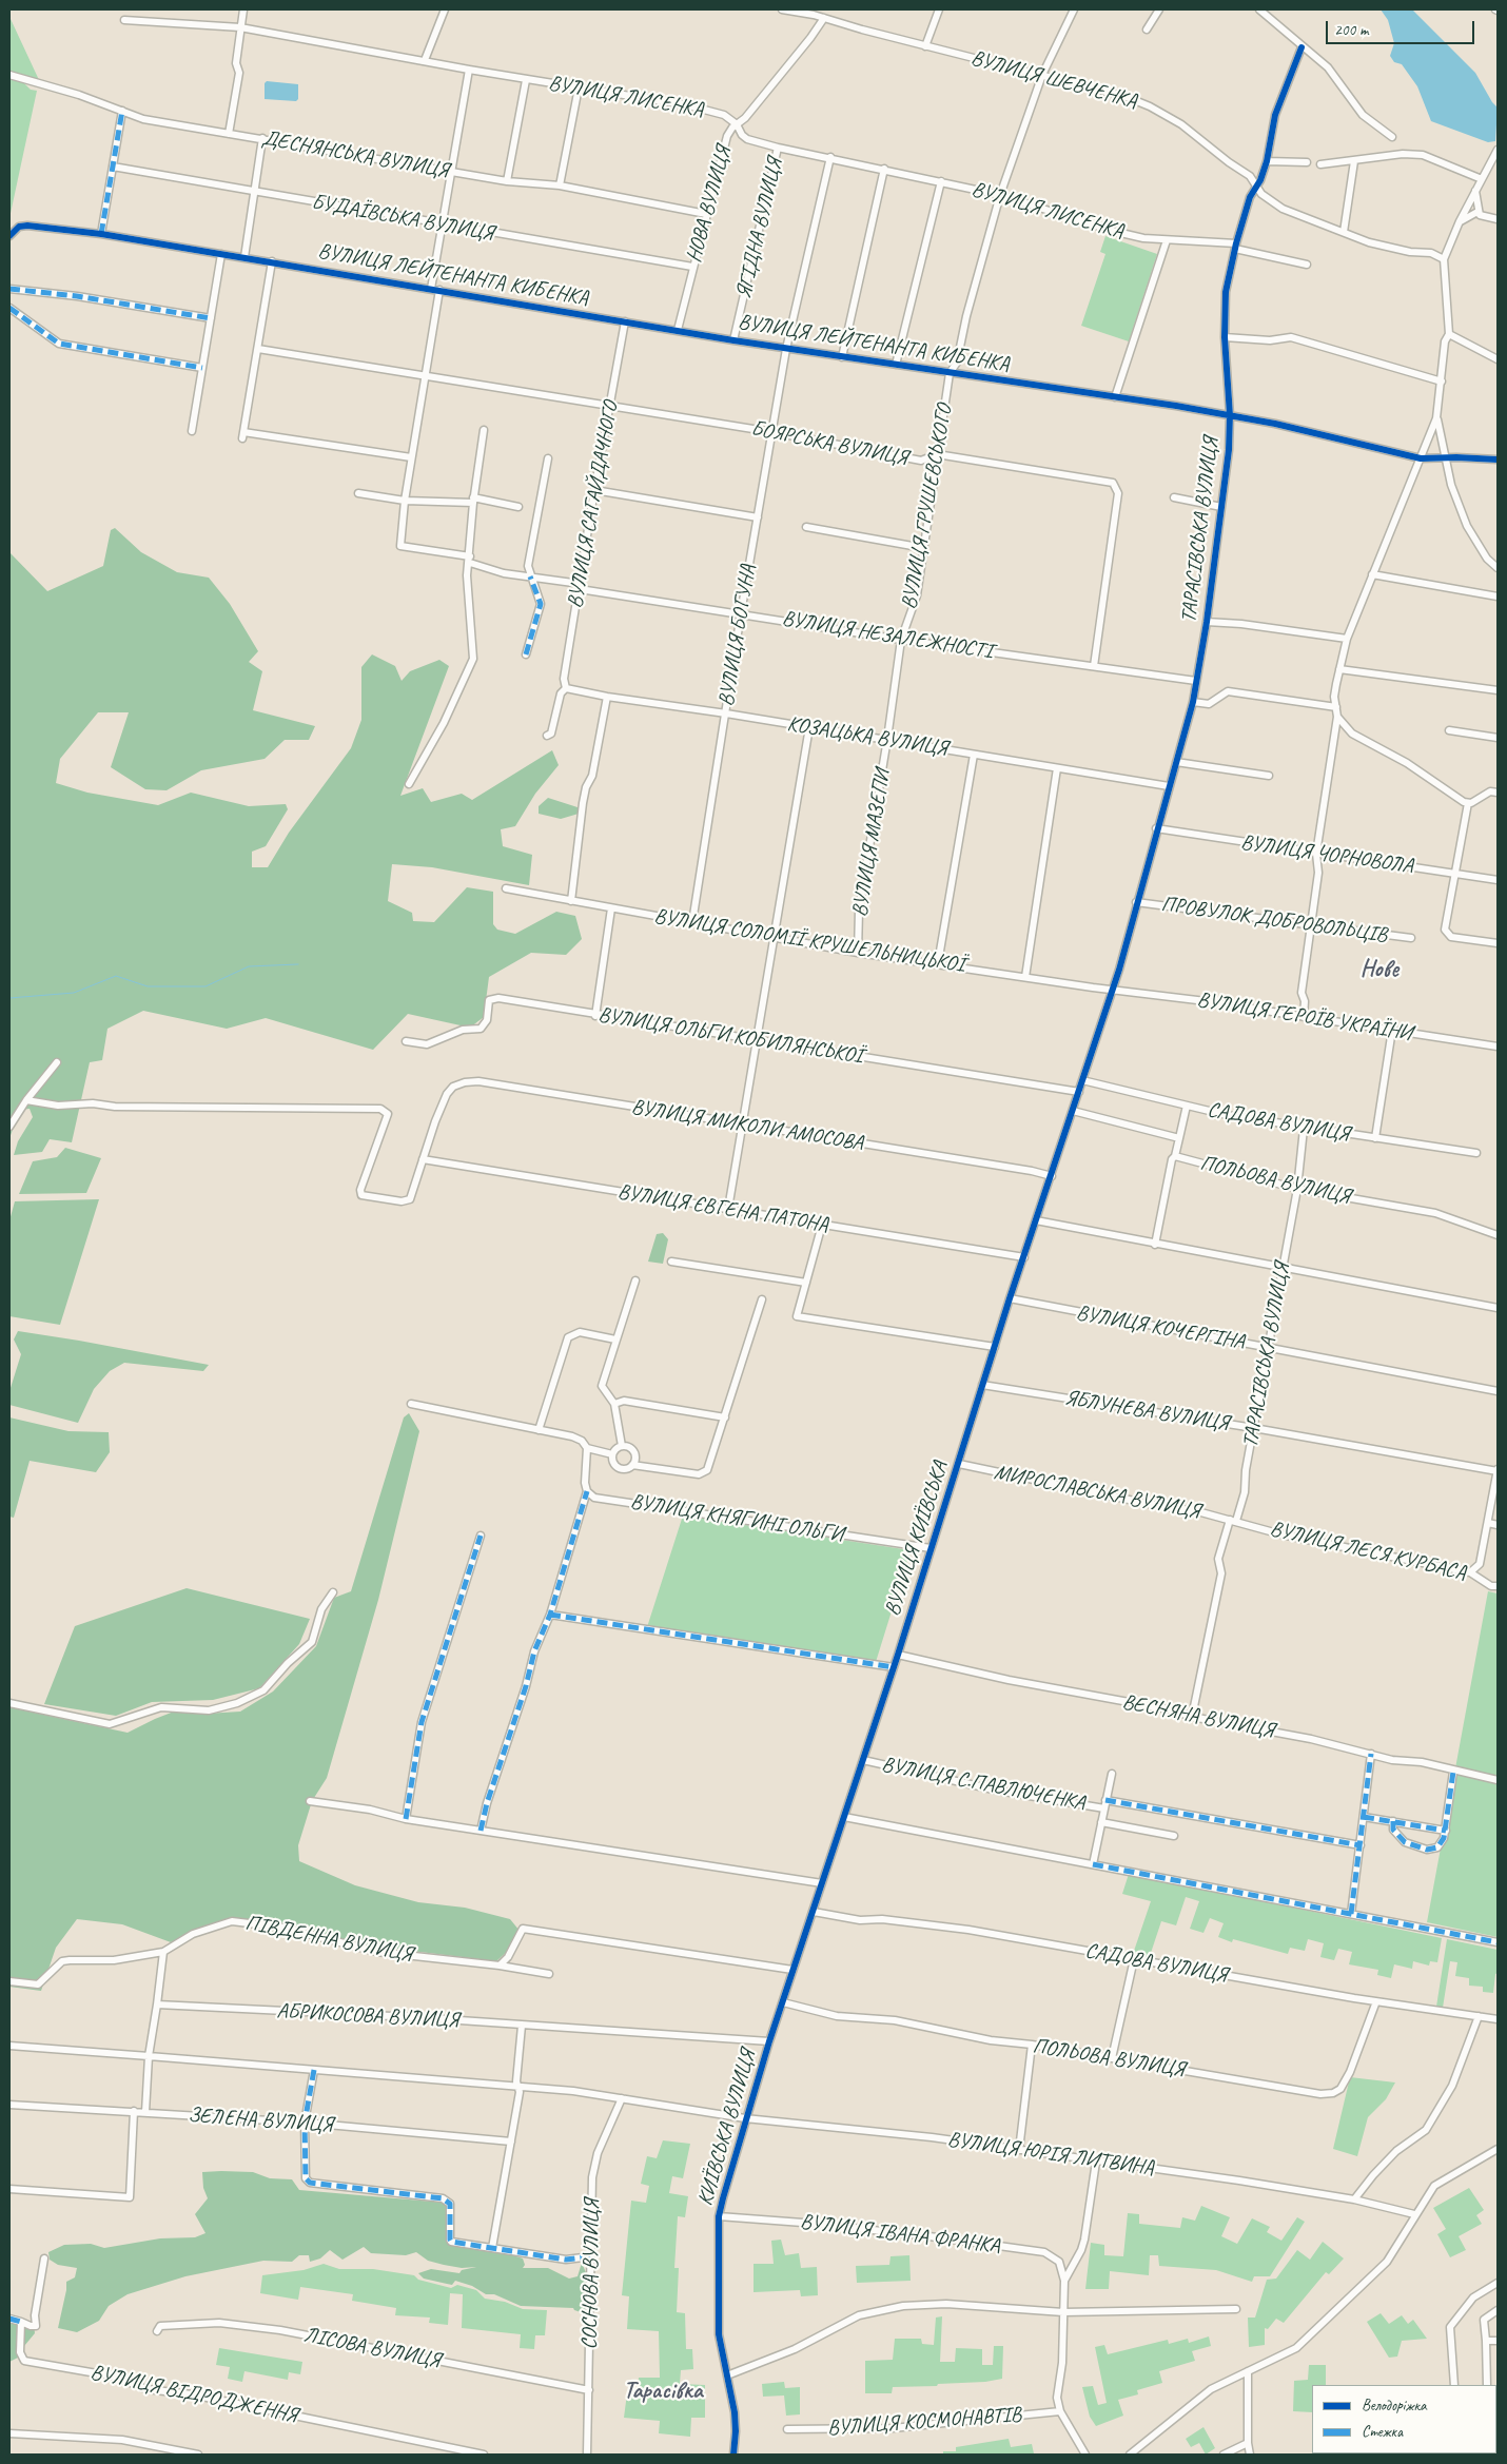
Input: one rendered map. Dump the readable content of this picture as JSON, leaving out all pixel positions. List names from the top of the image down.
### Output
{
  "streets": {
    "street": [
      "ВУЛИЦЯ ШЕВЧЕНКА",
      "ВУЛИЦЯ ЛИСЕНКА",
      "ДЕСНЯНСЬКА ВУЛИЦЯ",
      "НОВА ВУЛИЦЯ",
      "БУДАЇВСЬКА ВУЛИЦЯ",
      "ЯГІДНА ВУЛИЦЯ",
      "ВУЛИЦЯ ЛЕЙТЕНАНТА КИБЕНКА",
      "БОЯРСЬКА ВУЛИЦЯ",
      "ВУЛИЦЯ САГАЙДАЧНОГО",
      "ВУЛИЦЯ ГРУШЕВСЬКОГО",
      "ТАРАСІВСЬКА ВУЛИЦЯ",
      "ВУЛИЦЯ БОГУНА",
      "ВУЛИЦЯ НЕЗАЛЕЖНОСТІ",
      "КОЗАЦЬКА ВУЛИЦЯ",
      "ВУЛИЦЯ МАЗЕПИ",
      "ВУЛИЦЯ ЧОРНОВОЛА",
      "ПРОВУЛОК ДОБРОВОЛЬЦІВ",
      "ВУЛИЦЯ СОЛОМІЇ КРУШЕЛЬНИЦЬКОЇ",
      "ВУЛИЦЯ ГЕРОЇВ УКРАЇНИ",
      "ВУЛИЦЯ ОЛЬГИ КОБИЛЯНСЬКОЇ",
      "САДОВА ВУЛИЦЯ",
      "ВУЛИЦЯ МИКОЛИ АМОСОВА",
      "ПОЛЬОВА ВУЛИЦЯ",
      "ВУЛИЦЯ ЄВГЕНА ПАТОНА",
      "ВУЛИЦЯ КОЧЕРГІНА",
      "ЯБЛУНЕВА ВУЛИЦЯ",
      "МИРОСЛАВСЬКА ВУЛИЦЯ",
      "ВУЛИЦЯ КНЯГИНІ ОЛЬГИ",
      "ВУЛИЦЯ КИЇВСЬКА",
      "ВУЛИЦЯ ЛЕСЯ КУРБАСА",
      "ВЕСНЯНА ВУЛИЦЯ",
      "ВУЛИЦЯ С.ПАВЛЮЧЕНКА",
      "ПІВДЕННА ВУЛИЦЯ",
      "АБРИКОСОВА ВУЛИЦЯ",
      "ЗЕЛЕНА ВУЛИЦЯ",
      "КИЇВСЬКА ВУЛИЦЯ",
      "ВУЛИЦЯ ЮРІЯ ЛИТВИНА",
      "ВУЛИЦЯ ІВАНА ФРАНКА",
      "СОСНОВА ВУЛИЦЯ",
      "ЛІСОВА ВУЛИЦЯ",
      "ВУЛИЦЯ ВІДРОДЖЕННЯ",
      "ВУЛИЦЯ КОСМОНАВТІВ"
    ]
  },
  "crossings": [
    ["ВУЛИЦЯ ШЕВЧЕНКА", "НОВА ВУЛИЦЯ"],
    ["ВУЛИЦЯ ШЕВЧЕНКА", "ТАРАСІВСЬКА ВУЛИЦЯ"],
    ["ВУЛИЦЯ ЛИСЕНКА", "НОВА ВУЛИЦЯ"],
    ["ВУЛИЦЯ ЛИСЕНКА", "ЯГІДНА ВУЛИЦЯ"],
    ["ВУЛИЦЯ ЛИСЕНКА", "ТАРАСІВСЬКА ВУЛИЦЯ"],
    ["ВУЛИЦЯ ЛИСЕНКА", "ВУЛИЦЯ БОГУНА"],
    ["ДЕСНЯНСЬКА ВУЛИЦЯ", "НОВА ВУЛИЦЯ"],
    ["НОВА ВУЛИЦЯ", "БУДАЇВСЬКА ВУЛИЦЯ"],
    ["НОВА ВУЛИЦЯ", "ВУЛИЦЯ ЛЕЙТЕНАНТА КИБЕНКА"],
    ["ЯГІДНА ВУЛИЦЯ", "ВУЛИЦЯ ЛЕЙТЕНАНТА КИБЕНКА"],
    ["ВУЛИЦЯ ЛЕЙТЕНАНТА КИБЕНКА", "ВУЛИЦЯ САГАЙДАЧНОГО"],
    ["ВУЛИЦЯ ЛЕЙТЕНАНТА КИБЕНКА", "ВУЛИЦЯ ГРУШЕВСЬКОГО"],
    ["ВУЛИЦЯ ЛЕЙТЕНАНТА КИБЕНКА", "ТАРАСІВСЬКА ВУЛИЦЯ"],
    ["ВУЛИЦЯ ЛЕЙТЕНАНТА КИБЕНКА", "ВУЛИЦЯ БОГУНА"],
    ["БОЯРСЬКА ВУЛИЦЯ", "ВУЛИЦЯ САГАЙДАЧНОГО"],
    ["БОЯРСЬКА ВУЛИЦЯ", "ВУЛИЦЯ ГРУШЕВСЬКОГО"],
    ["БОЯРСЬКА ВУЛИЦЯ", "ВУЛИЦЯ БОГУНА"],
    ["БОЯРСЬКА ВУЛИЦЯ", "ВУЛИЦЯ НЕЗАЛЕЖНОСТІ"],
    ["ВУЛИЦЯ САГАЙДАЧНОГО", "ВУЛИЦЯ НЕЗАЛЕЖНОСТІ"],
    ["ВУЛИЦЯ САГАЙДАЧНОГО", "КОЗАЦЬКА ВУЛИЦЯ"],
    ["ВУЛИЦЯ ГРУШЕВСЬКОГО", "ВУЛИЦЯ НЕЗАЛЕЖНОСТІ"],
    ["ВУЛИЦЯ ГРУШЕВСЬКОГО", "ВУЛИЦЯ МАЗЕПИ"],
    ["ТАРАСІВСЬКА ВУЛИЦЯ", "ВУЛИЦЯ НЕЗАЛЕЖНОСТІ"],
    ["ТАРАСІВСЬКА ВУЛИЦЯ", "КОЗАЦЬКА ВУЛИЦЯ"],
    ["ТАРАСІВСЬКА ВУЛИЦЯ", "ВУЛИЦЯ ЧОРНОВОЛА"],
    ["ТАРАСІВСЬКА ВУЛИЦЯ", "ПРОВУЛОК ДОБРОВОЛЬЦІВ"],
    ["ТАРАСІВСЬКА ВУЛИЦЯ", "САДОВА ВУЛИЦЯ"],
    ["ТАРАСІВСЬКА ВУЛИЦЯ", "ПОЛЬОВА ВУЛИЦЯ"],
    ["ТАРАСІВСЬКА ВУЛИЦЯ", "ВУЛИЦЯ КОЧЕРГІНА"],
    ["ТАРАСІВСЬКА ВУЛИЦЯ", "ЯБЛУНЕВА ВУЛИЦЯ"],
    ["ТАРАСІВСЬКА ВУЛИЦЯ", "МИРОСЛАВСЬКА ВУЛИЦЯ"],
    ["ТАРАСІВСЬКА ВУЛИЦЯ", "ВУЛИЦЯ КИЇВСЬКА"],
    ["ТАРАСІВСЬКА ВУЛИЦЯ", "ВУЛИЦЯ ЛЕСЯ КУРБАСА"],
    ["ТАРАСІВСЬКА ВУЛИЦЯ", "ВЕСНЯНА ВУЛИЦЯ"],
    ["ВУЛИЦЯ БОГУНА", "ВУЛИЦЯ НЕЗАЛЕЖНОСТІ"],
    ["ВУЛИЦЯ БОГУНА", "КОЗАЦЬКА ВУЛИЦЯ"],
    ["ВУЛИЦЯ БОГУНА", "ВУЛИЦЯ СОЛОМІЇ КРУШЕЛЬНИЦЬКОЇ"],
    ["ВУЛИЦЯ НЕЗАЛЕЖНОСТІ", "ВУЛИЦЯ МАЗЕПИ"],
    ["КОЗАЦЬКА ВУЛИЦЯ", "ВУЛИЦЯ МАЗЕПИ"],
    ["ВУЛИЦЯ МАЗЕПИ", "ВУЛИЦЯ СОЛОМІЇ КРУШЕЛЬНИЦЬКОЇ"],
    ["ПРОВУЛОК ДОБРОВОЛЬЦІВ", "ВУЛИЦЯ КИЇВСЬКА"],
    ["ВУЛИЦЯ СОЛОМІЇ КРУШЕЛЬНИЦЬКОЇ", "ВУЛИЦЯ ГЕРОЇВ УКРАЇНИ"],
    ["ВУЛИЦЯ СОЛОМІЇ КРУШЕЛЬНИЦЬКОЇ", "ВУЛИЦЯ КИЇВСЬКА"],
    ["ВУЛИЦЯ ГЕРОЇВ УКРАЇНИ", "ВУЛИЦЯ КИЇВСЬКА"],
    ["ВУЛИЦЯ ОЛЬГИ КОБИЛЯНСЬКОЇ", "ВУЛИЦЯ КИЇВСЬКА"],
    ["САДОВА ВУЛИЦЯ", "ПОЛЬОВА ВУЛИЦЯ"],
    ["САДОВА ВУЛИЦЯ", "ВУЛИЦЯ КИЇВСЬКА"],
    ["САДОВА ВУЛИЦЯ", "КИЇВСЬКА ВУЛИЦЯ"],
    ["ВУЛИЦЯ МИКОЛИ АМОСОВА", "ВУЛИЦЯ ЄВГЕНА ПАТОНА"],
    ["ВУЛИЦЯ МИКОЛИ АМОСОВА", "ВУЛИЦЯ КИЇВСЬКА"],
    ["ПОЛЬОВА ВУЛИЦЯ", "ВУЛИЦЯ КИЇВСЬКА"],
    ["ПОЛЬОВА ВУЛИЦЯ", "КИЇВСЬКА ВУЛИЦЯ"],
    ["ВУЛИЦЯ ЄВГЕНА ПАТОНА", "ВУЛИЦЯ КИЇВСЬКА"],
    ["ВУЛИЦЯ КОЧЕРГІНА", "ВУЛИЦЯ КИЇВСЬКА"],
    ["ЯБЛУНЕВА ВУЛИЦЯ", "ВУЛИЦЯ КИЇВСЬКА"],
    ["МИРОСЛАВСЬКА ВУЛИЦЯ", "ВУЛИЦЯ КИЇВСЬКА"],
    ["МИРОСЛАВСЬКА ВУЛИЦЯ", "ВУЛИЦЯ ЛЕСЯ КУРБАСА"],
    ["ВУЛИЦЯ КНЯГИНІ ОЛЬГИ", "ВУЛИЦЯ КИЇВСЬКА"],
    ["ВУЛИЦЯ КИЇВСЬКА", "ВЕСНЯНА ВУЛИЦЯ"],
    ["ВУЛИЦЯ КИЇВСЬКА", "ВУЛИЦЯ С.ПАВЛЮЧЕНКА"],
    ["ВУЛИЦЯ КИЇВСЬКА", "КИЇВСЬКА ВУЛИЦЯ"],
    ["АБРИКОСОВА ВУЛИЦЯ", "КИЇВСЬКА ВУЛИЦЯ"],
    ["КИЇВСЬКА ВУЛИЦЯ", "ВУЛИЦЯ ЮРІЯ ЛИТВИНА"],
    ["КИЇВСЬКА ВУЛИЦЯ", "ВУЛИЦЯ ІВАНА ФРАНКА"],
    ["СОСНОВА ВУЛИЦЯ", "ЛІСОВА ВУЛИЦЯ"]
  ],
  "districts": ["Нове", "Тарасівка"],
  "legend": ["Велодоріжка", "Стежка"],
  "scale_bar": "200 m"
}
